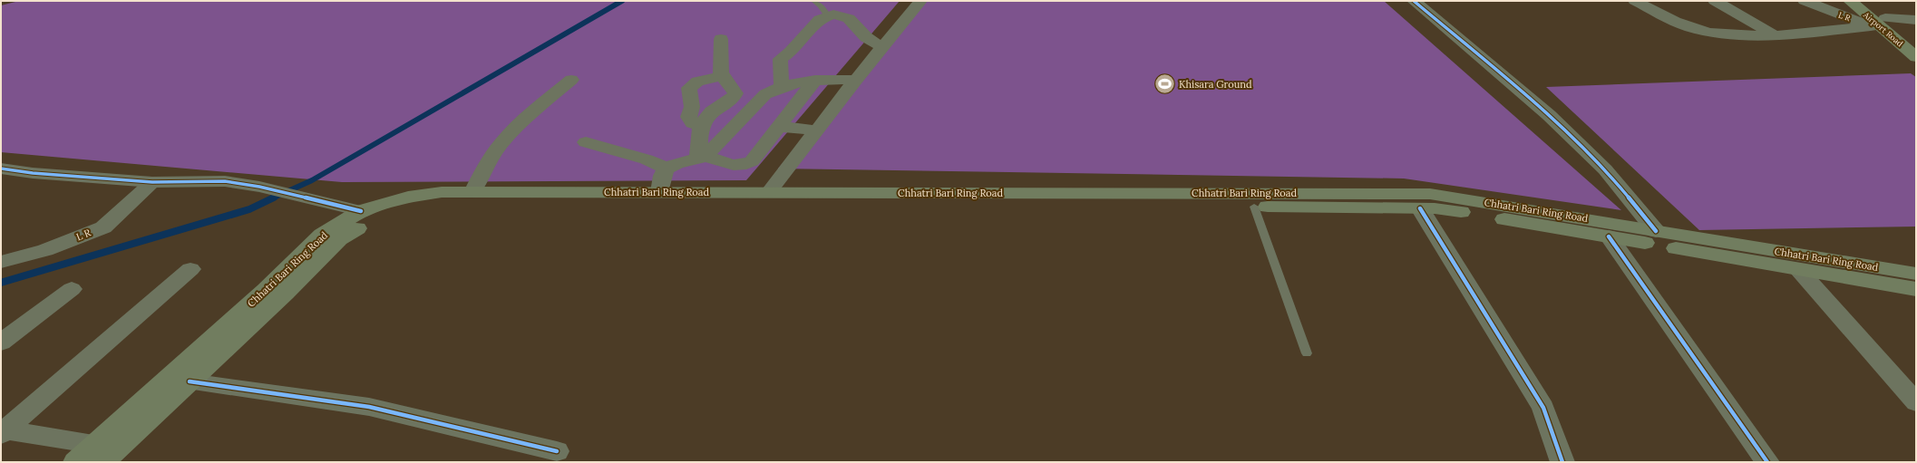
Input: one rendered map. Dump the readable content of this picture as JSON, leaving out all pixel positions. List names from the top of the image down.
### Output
{
  "streets": {
    "highway": ["Airport Road"],
    "main road": ["Chhatri Bari Ring Road"],
    "street": ["L R"]
  },
  "crossings": [
    ["L R", "Airport Road"]
  ],
  "places": {
    "sports": ["Khisara Ground"]
  }
}
